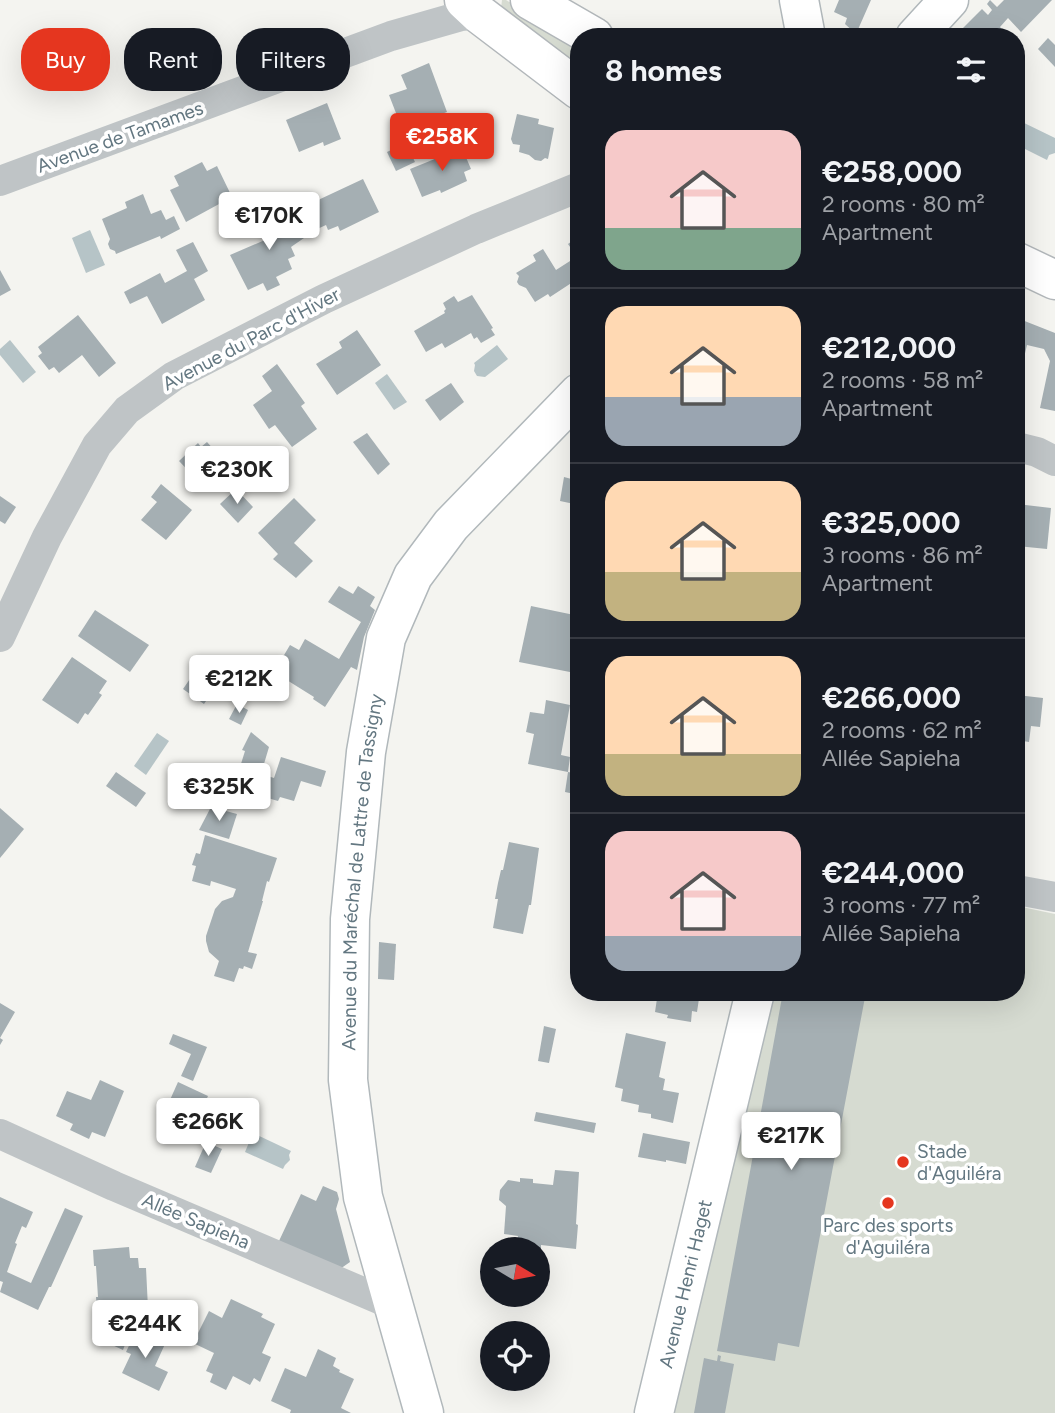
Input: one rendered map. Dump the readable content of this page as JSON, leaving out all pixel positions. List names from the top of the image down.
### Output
{
  "streets": {
    "main road": ["Avenue du Maréchal de Lattre de Tassigny", "Avenue Henri Haget"],
    "street": ["Avenue de Tamames", "Avenue du Parc d'Hiver", "Allée Sapieha"]
  },
  "crossings": [
    ["Avenue du Maréchal de Lattre de Tassigny", "Allée Sapieha"]
  ],
  "places": ["Stade d'Aguiléra", "Parc des sports d'Aguiléra"],
  "north": "right",
  "page": {
    "chip": ["Buy", "Rent", "Filters"],
    "heading": "8 homes",
    "list": [
      {
        "name": "€258,000",
        "note": "2 rooms · 80 m² · Apartment"
      },
      {
        "name": "€212,000",
        "note": "2 rooms · 58 m² · Apartment"
      },
      {
        "name": "€325,000",
        "note": "3 rooms · 86 m² · Apartment"
      },
      {
        "name": "€266,000",
        "note": "2 rooms · 62 m² · Allée Sapieha"
      },
      {
        "name": "€244,000",
        "note": "3 rooms · 77 m² · Allée Sapieha"
      }
    ],
    "price": [
      "€258K",
      "€170K",
      "€230K",
      "€212K",
      "€325K",
      "€266K",
      "€217K",
      "€244K"
    ]
  }
}
